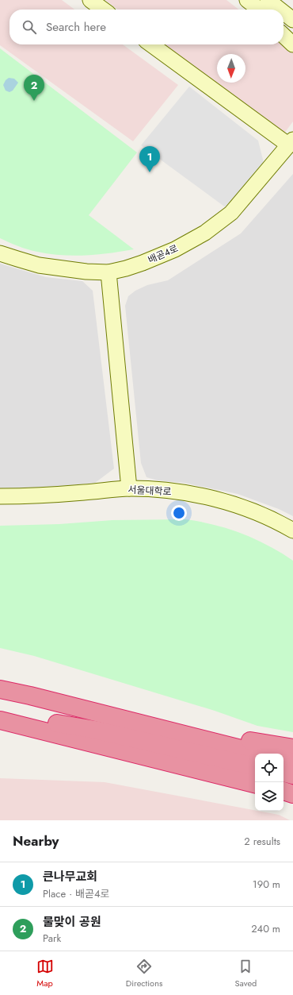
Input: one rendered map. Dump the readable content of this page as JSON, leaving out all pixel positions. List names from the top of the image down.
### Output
{
  "streets": {
    "street": ["배곧4로", "서울대학로"]
  },
  "north": "bottom",
  "page": {
    "search": "Search here",
    "pins": ["2", "1"],
    "heading": ["Nearby", "2 results"],
    "list": [
      {
        "mark": "1",
        "name": "큰나무교회",
        "note": "Place · 배곧4로",
        "value": "190 m"
      },
      {
        "mark": "2",
        "name": "물맞이 공원",
        "note": "Park",
        "value": "240 m"
      }
    ],
    "nav": ["Map", "Directions", "Saved"]
  }
}
